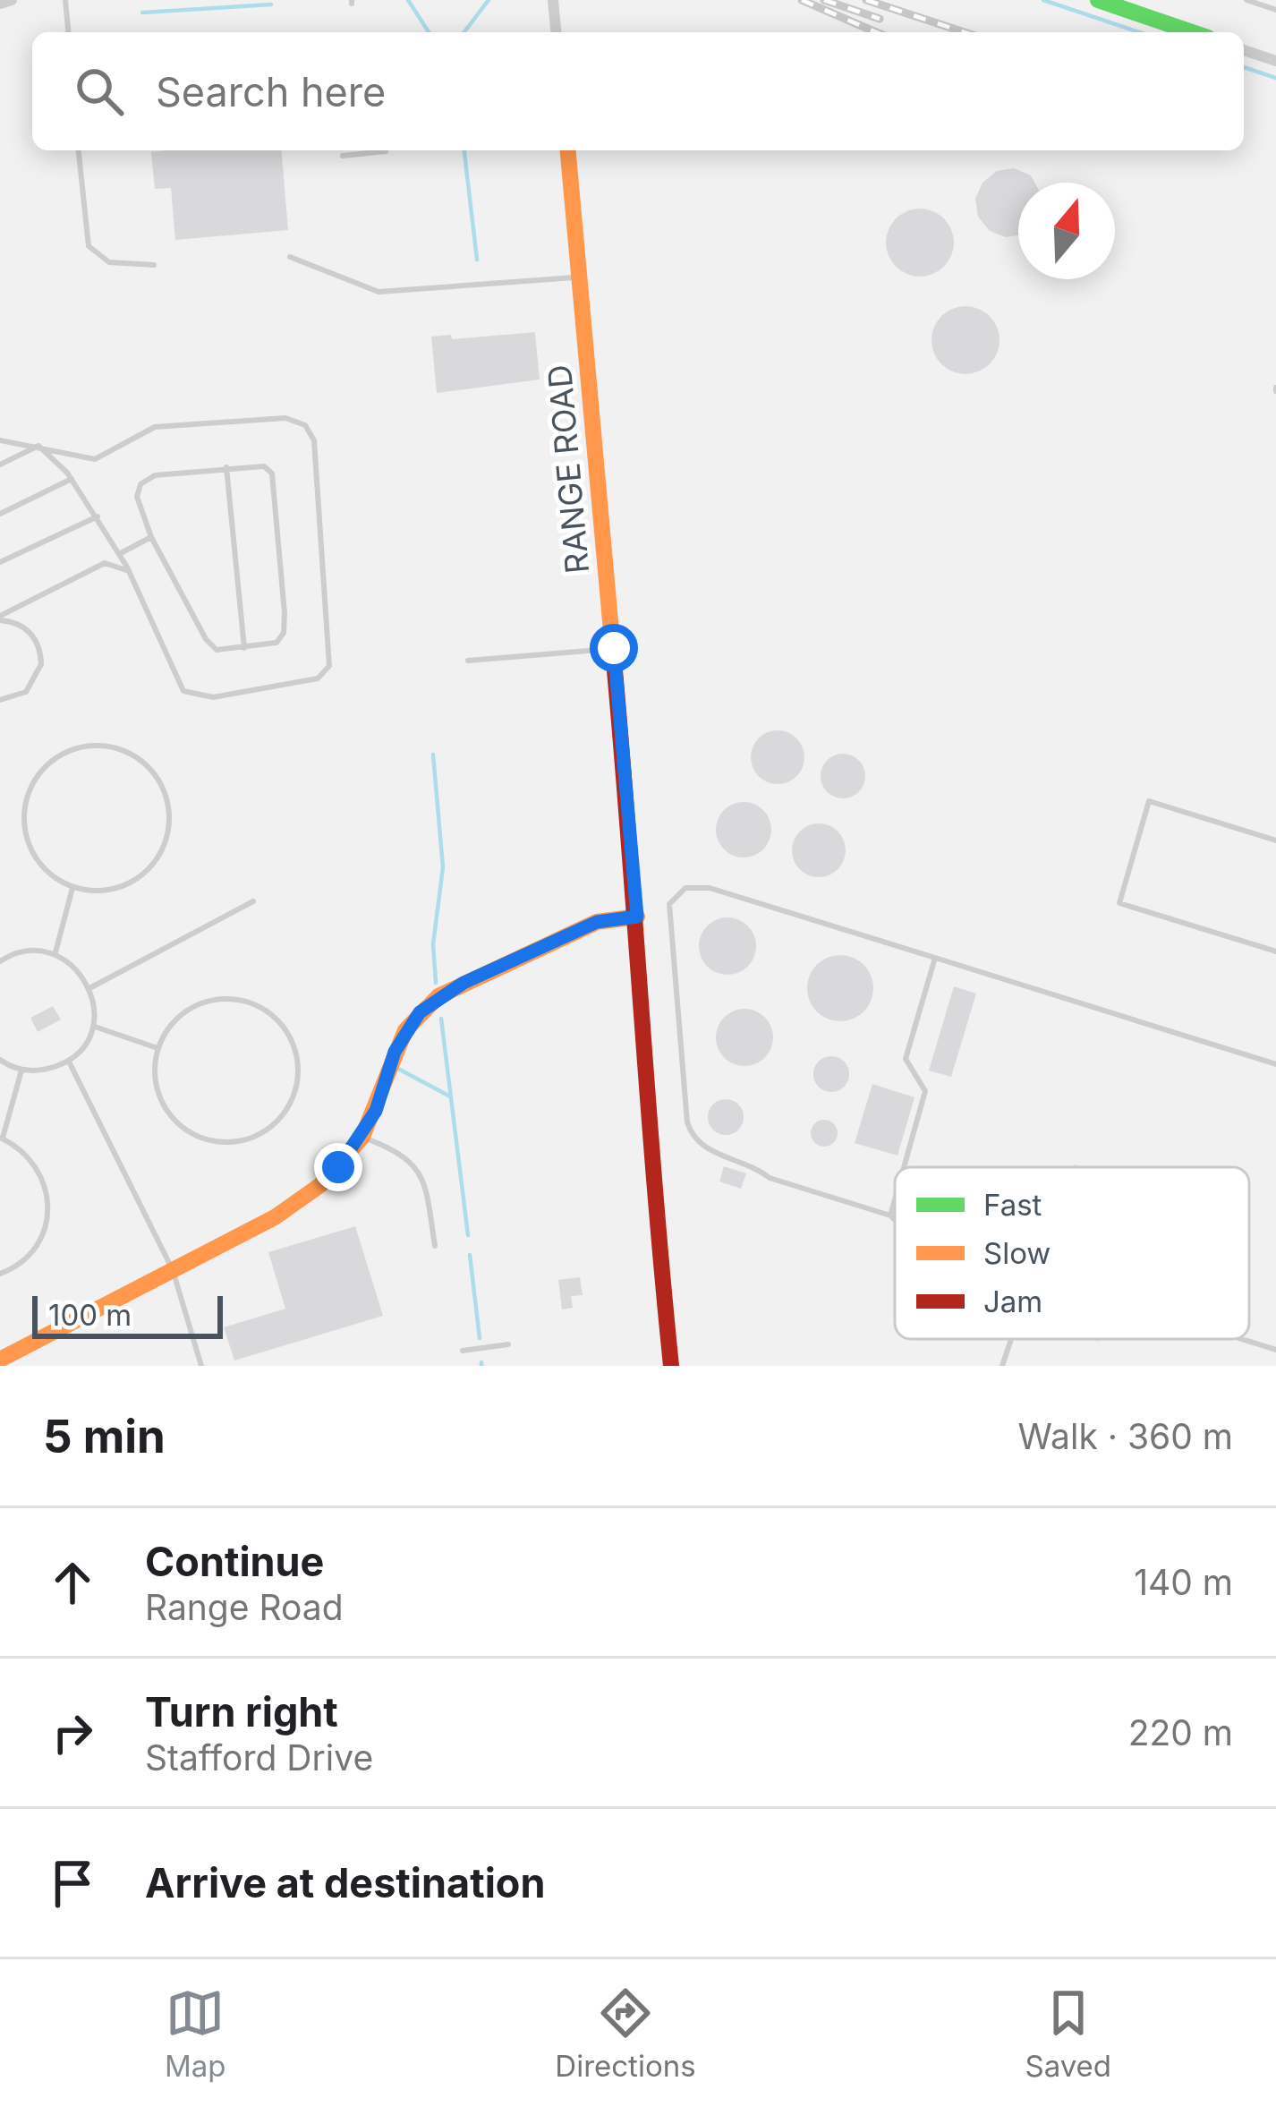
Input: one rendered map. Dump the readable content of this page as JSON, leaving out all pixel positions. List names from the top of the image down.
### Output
{
  "streets": {
    "street": ["RANGE ROAD"]
  },
  "legend": ["Fast", "Slow", "Jam"],
  "scale_bar": "100 m",
  "north": "top",
  "page": {
    "search": "Search here",
    "scale": "100 m",
    "heading": ["5 min", "Walk · 360 m"],
    "list": [
      ["Continue", "Range Road", "140 m"],
      ["Turn right", "Stafford Drive", "220 m"],
      "Arrive at destination"
    ],
    "nav": ["Map", "Directions", "Saved"]
  }
}
